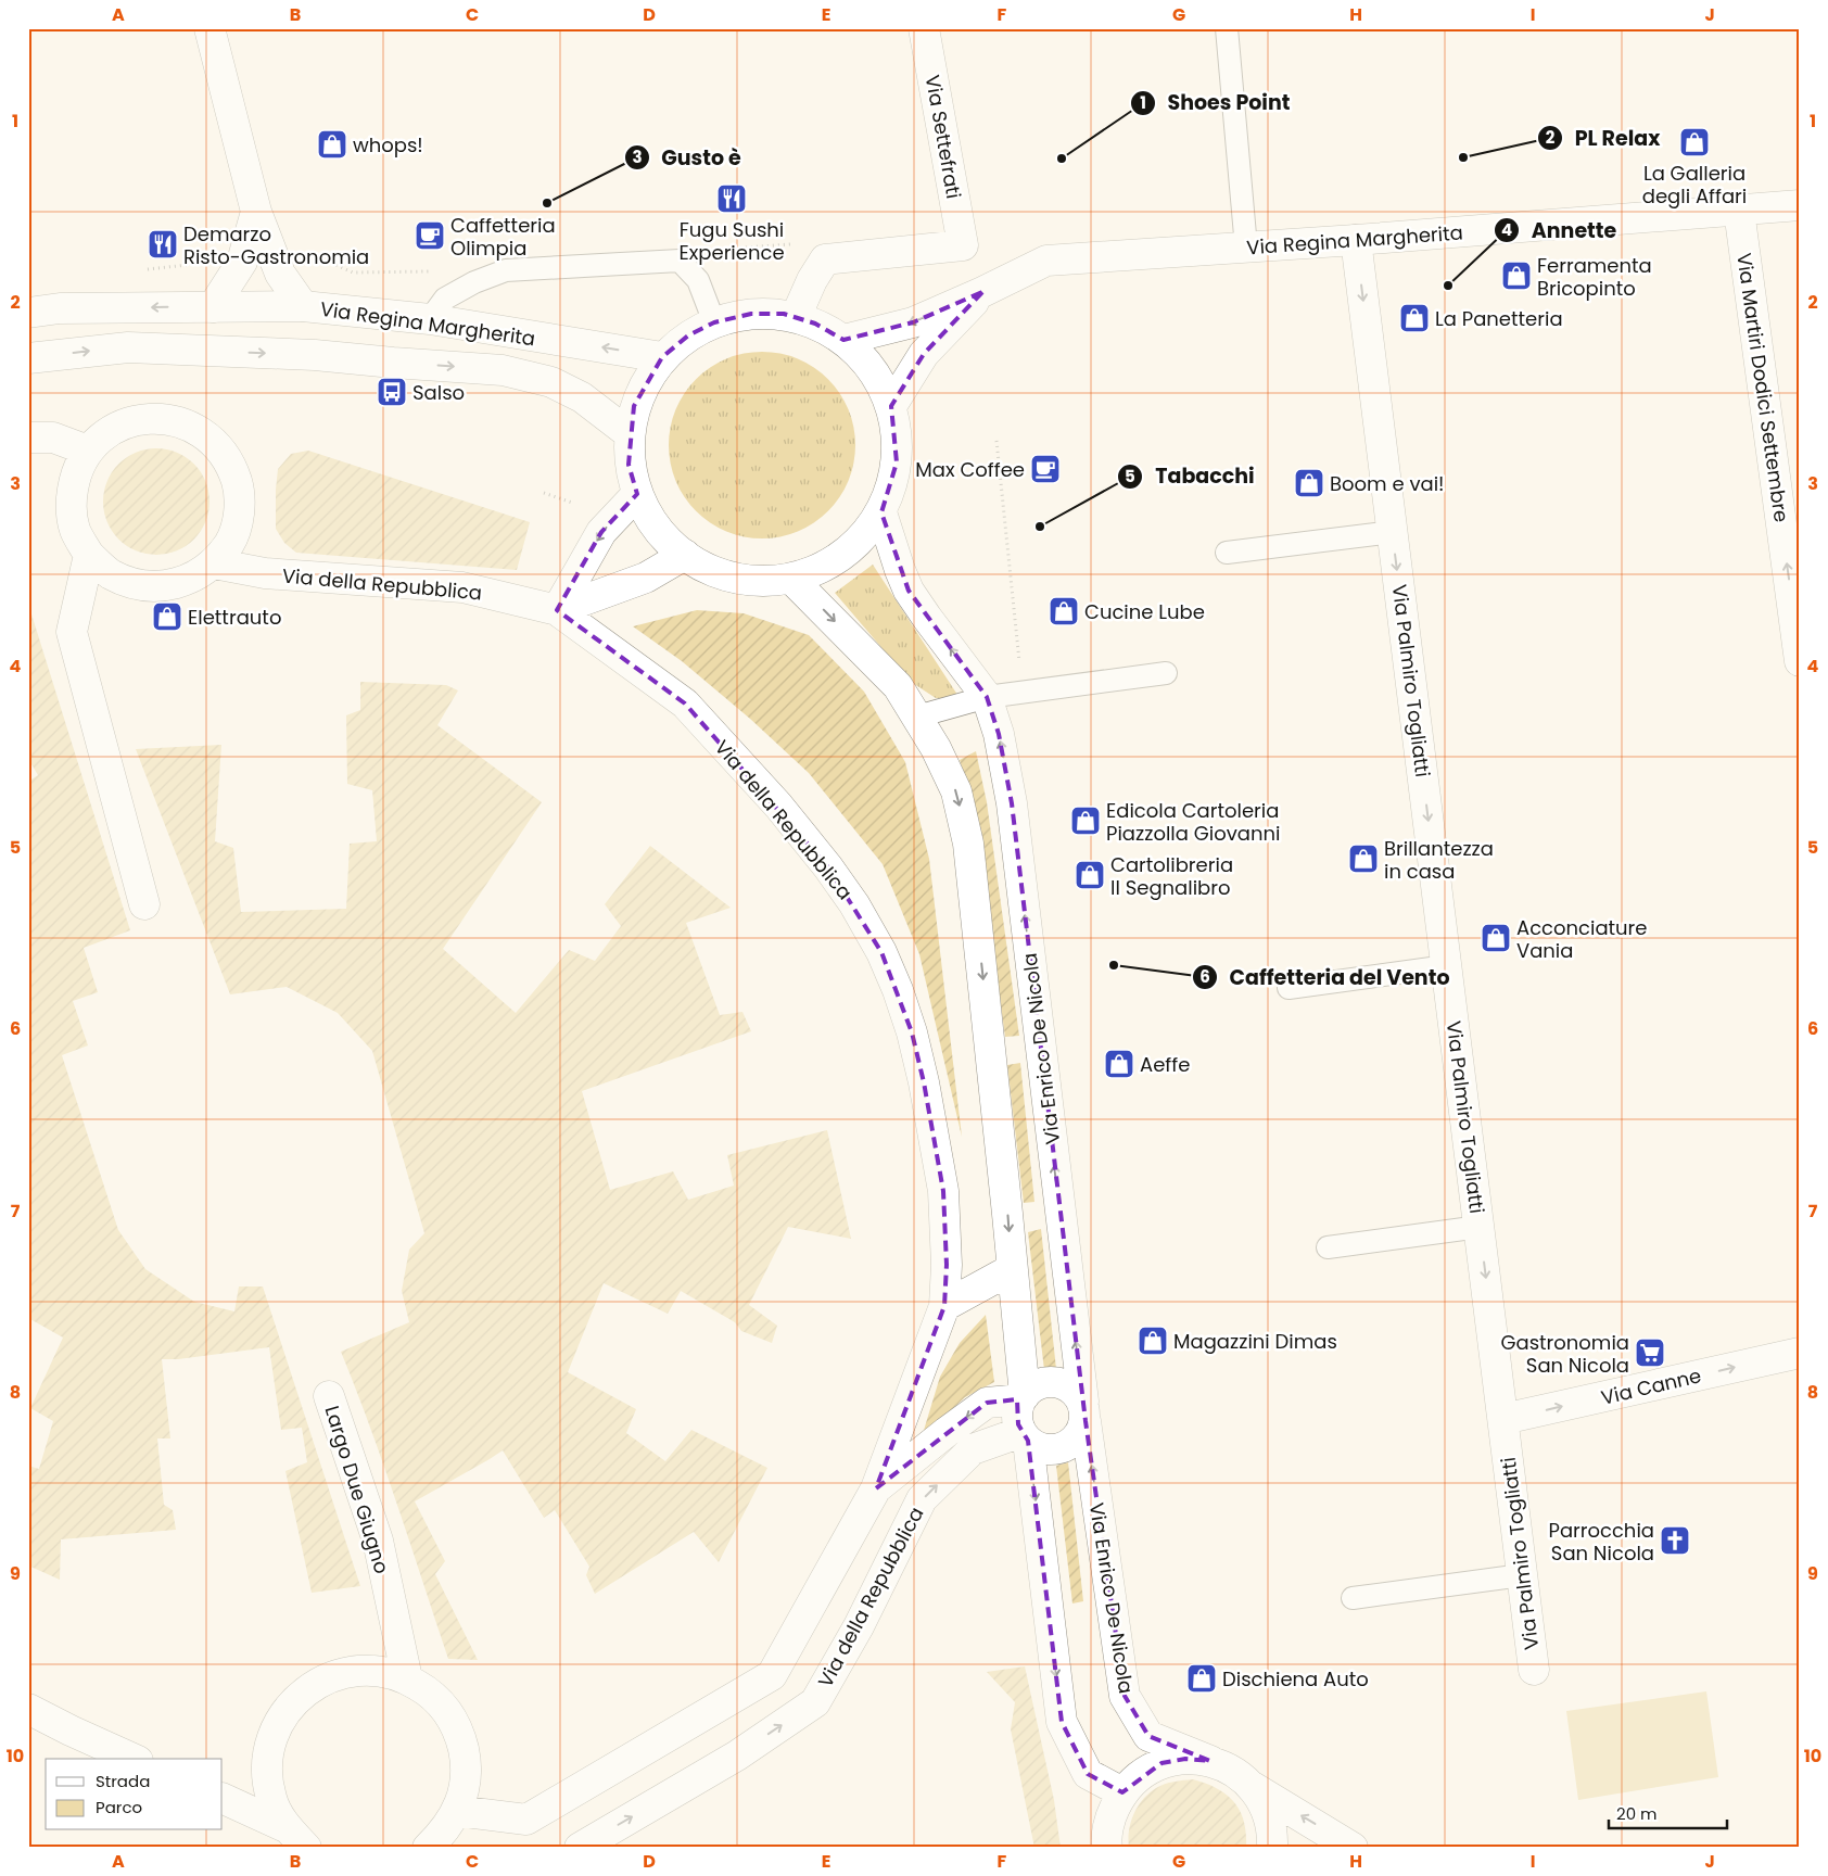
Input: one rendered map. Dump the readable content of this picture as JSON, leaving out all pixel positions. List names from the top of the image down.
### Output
{
  "streets": {
    "street": [
      "Via Settefrati",
      "Via Regina Margherita",
      "Via Martiri Dodici Settembre",
      "Via della Repubblica",
      "Via Palmiro Togliatti",
      "Via Enrico De Nicola",
      "Via Canne",
      "Largo Due Giugno"
    ]
  },
  "crossings": [
    ["Via Regina Margherita", "Via Martiri Dodici Settembre"],
    ["Via Regina Margherita", "Via Palmiro Togliatti"],
    ["Via della Repubblica", "Via Enrico De Nicola"],
    ["Via Palmiro Togliatti", "Via Canne"]
  ],
  "one_way": ["Via Martiri Dodici Settembre", "Via Palmiro Togliatti", "Via Canne"],
  "places": {
    "shop": [
      "La Galleria degli Affari",
      "whops!",
      "Ferramenta Bricopinto",
      "La Panetteria",
      "Boom e vai!",
      "Cucine Lube",
      "Elettrauto",
      "Edicola Cartoleria Piazzolla Giovanni",
      "Brillantezza in casa",
      "Cartolibreria Il Segnalibro",
      "Acconciature Vania",
      "Aeffe",
      "Magazzini Dimas",
      "Dischiena Auto"
    ],
    "other": [
      "PL Relax",
      "Shoes Point",
      "Gusto è",
      "Annette",
      "Tabacchi",
      "Caffetteria del Vento"
    ],
    "restaurant": ["Fugu Sushi Experience", "Demarzo Risto-Gastronomia"],
    "cafe": ["Caffetteria Olimpia", "Max Coffee"],
    "bus stop": ["Salso"],
    "supermarket": ["Gastronomia San Nicola"],
    "church": ["Parrocchia San Nicola"]
  },
  "legend": ["Strada", "Parco"],
  "scale_bar": "20 m",
  "grid": {
    "columns": [
      "A",
      "B",
      "C",
      "D",
      "E",
      "F",
      "G",
      "H",
      "I",
      "J"
    ],
    "rows": [
      "1",
      "2",
      "3",
      "4",
      "5",
      "6",
      "7",
      "8",
      "9",
      "10"
    ]
  }
}
